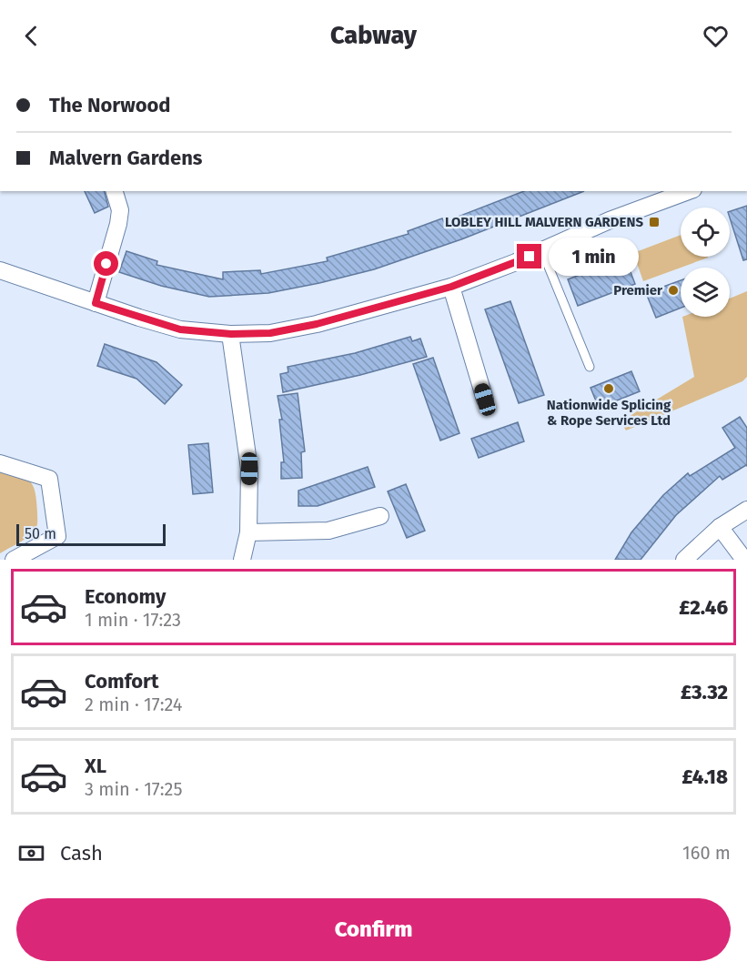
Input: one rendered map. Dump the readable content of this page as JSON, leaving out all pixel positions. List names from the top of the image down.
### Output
{
  "places": {
    "transit": ["LOBLEY HILL MALVERN GARDENS"],
    "other": ["Premier", "Nationwide Splicing & Rope Services Ltd"]
  },
  "scale_bar": "50 m",
  "page": {
    "header": "Cabway",
    "banner": ["The Norwood", "Malvern Gardens"],
    "bubble": "1 min",
    "scale": "50 m",
    "list": [
      {
        "name": "Economy",
        "note": "1 min · 17:23",
        "value": "£2.46"
      },
      {
        "name": "Comfort",
        "note": "2 min · 17:24",
        "value": "£3.32"
      },
      {
        "name": "XL",
        "note": "3 min · 17:25",
        "value": "£4.18"
      }
    ],
    "pay": ["Cash", "160 m"],
    "buttons": "Confirm"
  }
}
